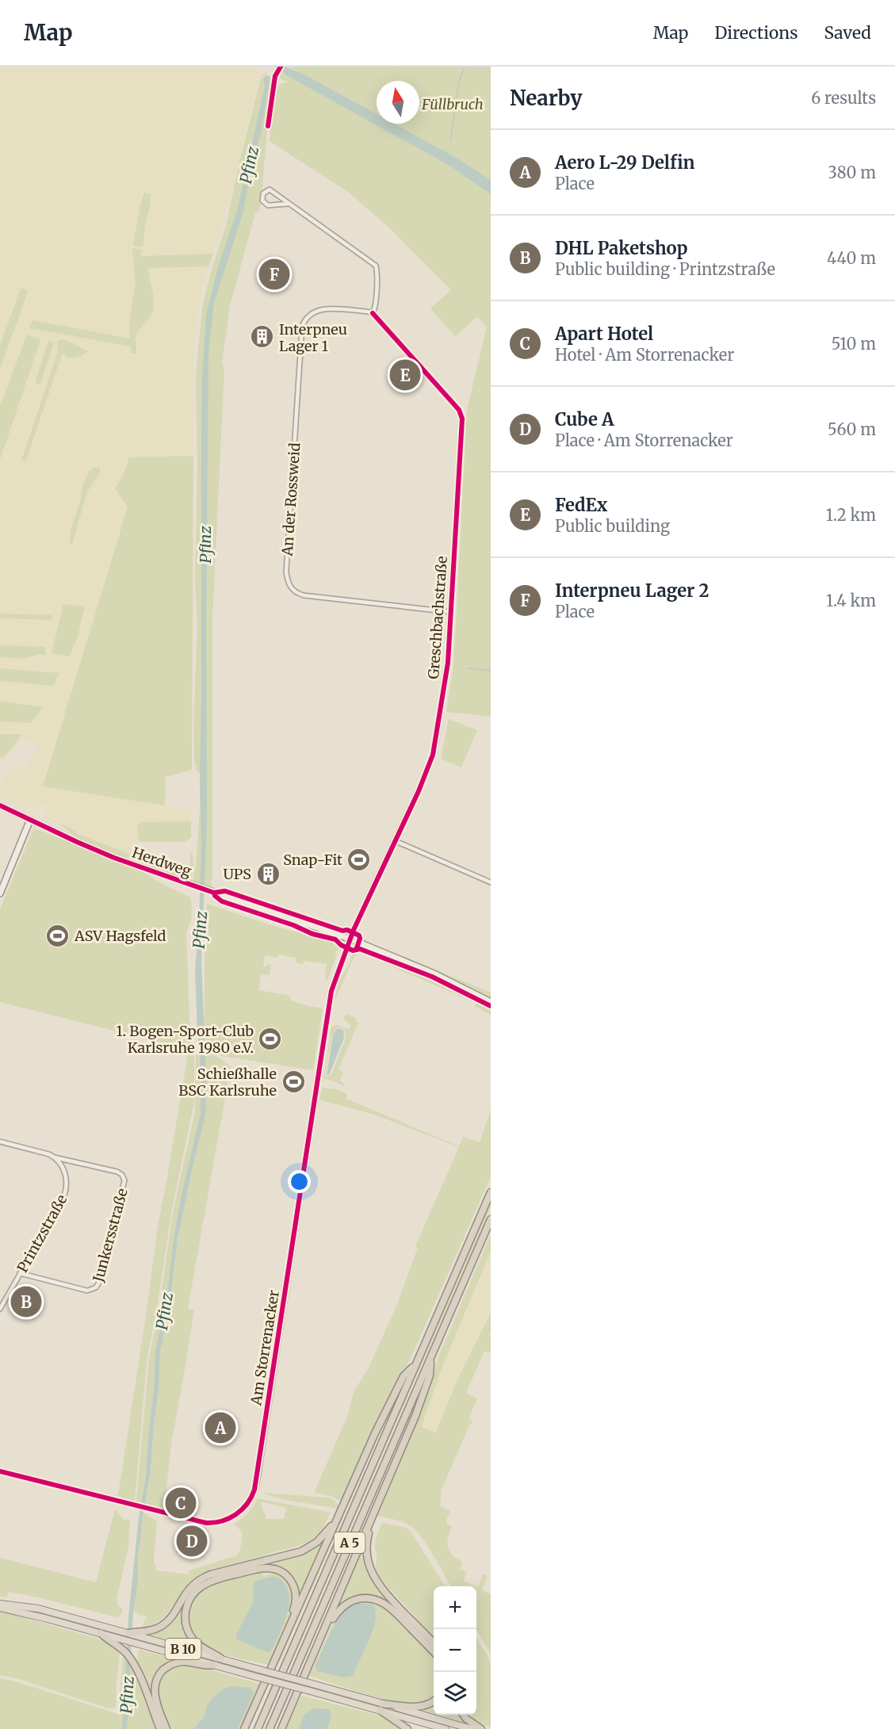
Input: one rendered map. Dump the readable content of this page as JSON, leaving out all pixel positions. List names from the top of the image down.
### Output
{
  "streets": {
    "highway": ["A 5", "B 10"],
    "main road": ["Herdweg"],
    "street": [
      "An der Rossweid",
      "Greschbachstraße",
      "Printzstraße",
      "Junkersstraße",
      "Am Storrenacker"
    ]
  },
  "crossings": [
    ["An der Rossweid", "Greschbachstraße"],
    ["Greschbachstraße", "Herdweg"],
    ["Greschbachstraße", "Am Storrenacker"],
    ["Herdweg", "Am Storrenacker"],
    ["Printzstraße", "Junkersstraße"],
    ["A 5", "B 10"]
  ],
  "water": ["Pfinz"],
  "parks": ["Füllbruch"],
  "places": {
    "building": ["Interpneu Lager 1", "UPS"],
    "sports": [
      "Snap-Fit",
      "ASV Hagsfeld",
      "1. Bogen-Sport-Club Karlsruhe 1980 e.V.",
      "Schießhalle BSC Karlsruhe"
    ]
  },
  "north": "top",
  "page": {
    "header": "Map",
    "nav": ["Map", "Directions", "Saved"],
    "heading": ["Nearby", "6 results"],
    "list": [
      {
        "mark": "A",
        "name": "Aero L-29 Delfin",
        "note": "Place",
        "value": "380 m"
      },
      {
        "mark": "B",
        "name": "DHL Paketshop",
        "note": "Public building · Printzstraße",
        "value": "440 m"
      },
      {
        "mark": "C",
        "name": "Apart Hotel",
        "note": "Hotel · Am Storrenacker",
        "value": "510 m"
      },
      {
        "mark": "D",
        "name": "Cube A",
        "note": "Place · Am Storrenacker",
        "value": "560 m"
      },
      {
        "mark": "E",
        "name": "FedEx",
        "note": "Public building",
        "value": "1.2 km"
      },
      {
        "mark": "F",
        "name": "Interpneu Lager 2",
        "note": "Place",
        "value": "1.4 km"
      }
    ],
    "pins": [
      "F",
      "E",
      "B",
      "A",
      "C",
      "D"
    ],
    "map_buttons": ["+", "−"]
  }
}
